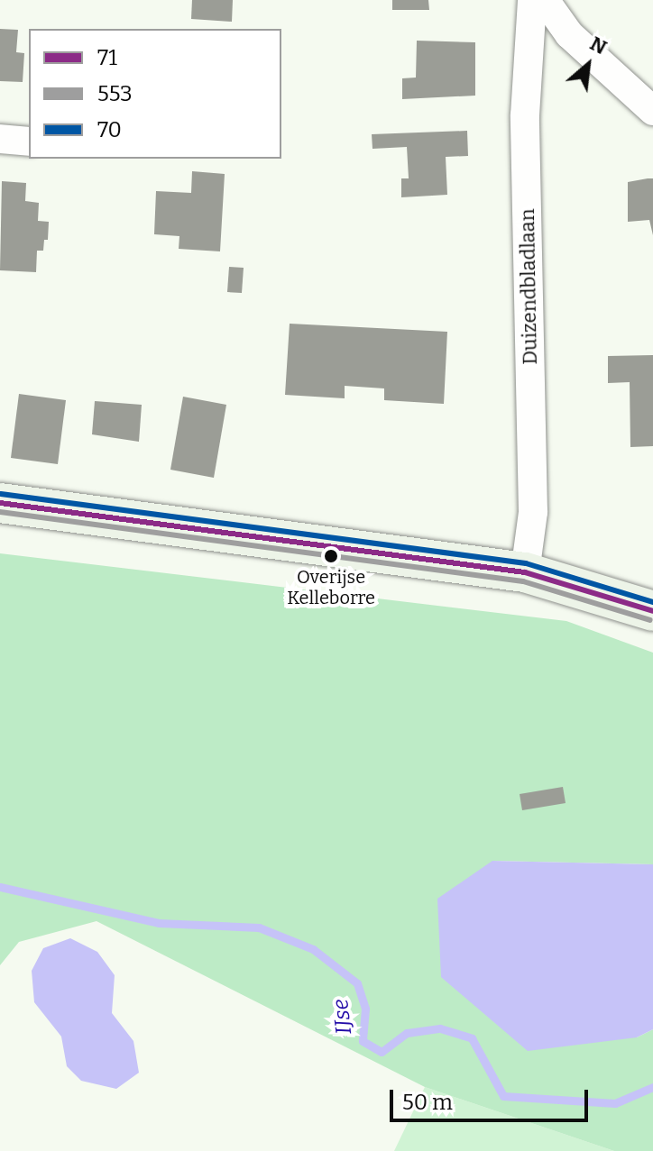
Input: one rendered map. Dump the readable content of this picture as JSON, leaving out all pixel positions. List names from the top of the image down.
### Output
{
  "streets": {
    "street": ["Duizendbladlaan"]
  },
  "water": ["IJse"],
  "places": ["Overijse Kelleborre"],
  "lines": ["transit line 70", "transit line 71", "transit line 553"],
  "legend": ["71", "553", "70"],
  "scale_bar": "50 m",
  "north": "top right"
}
